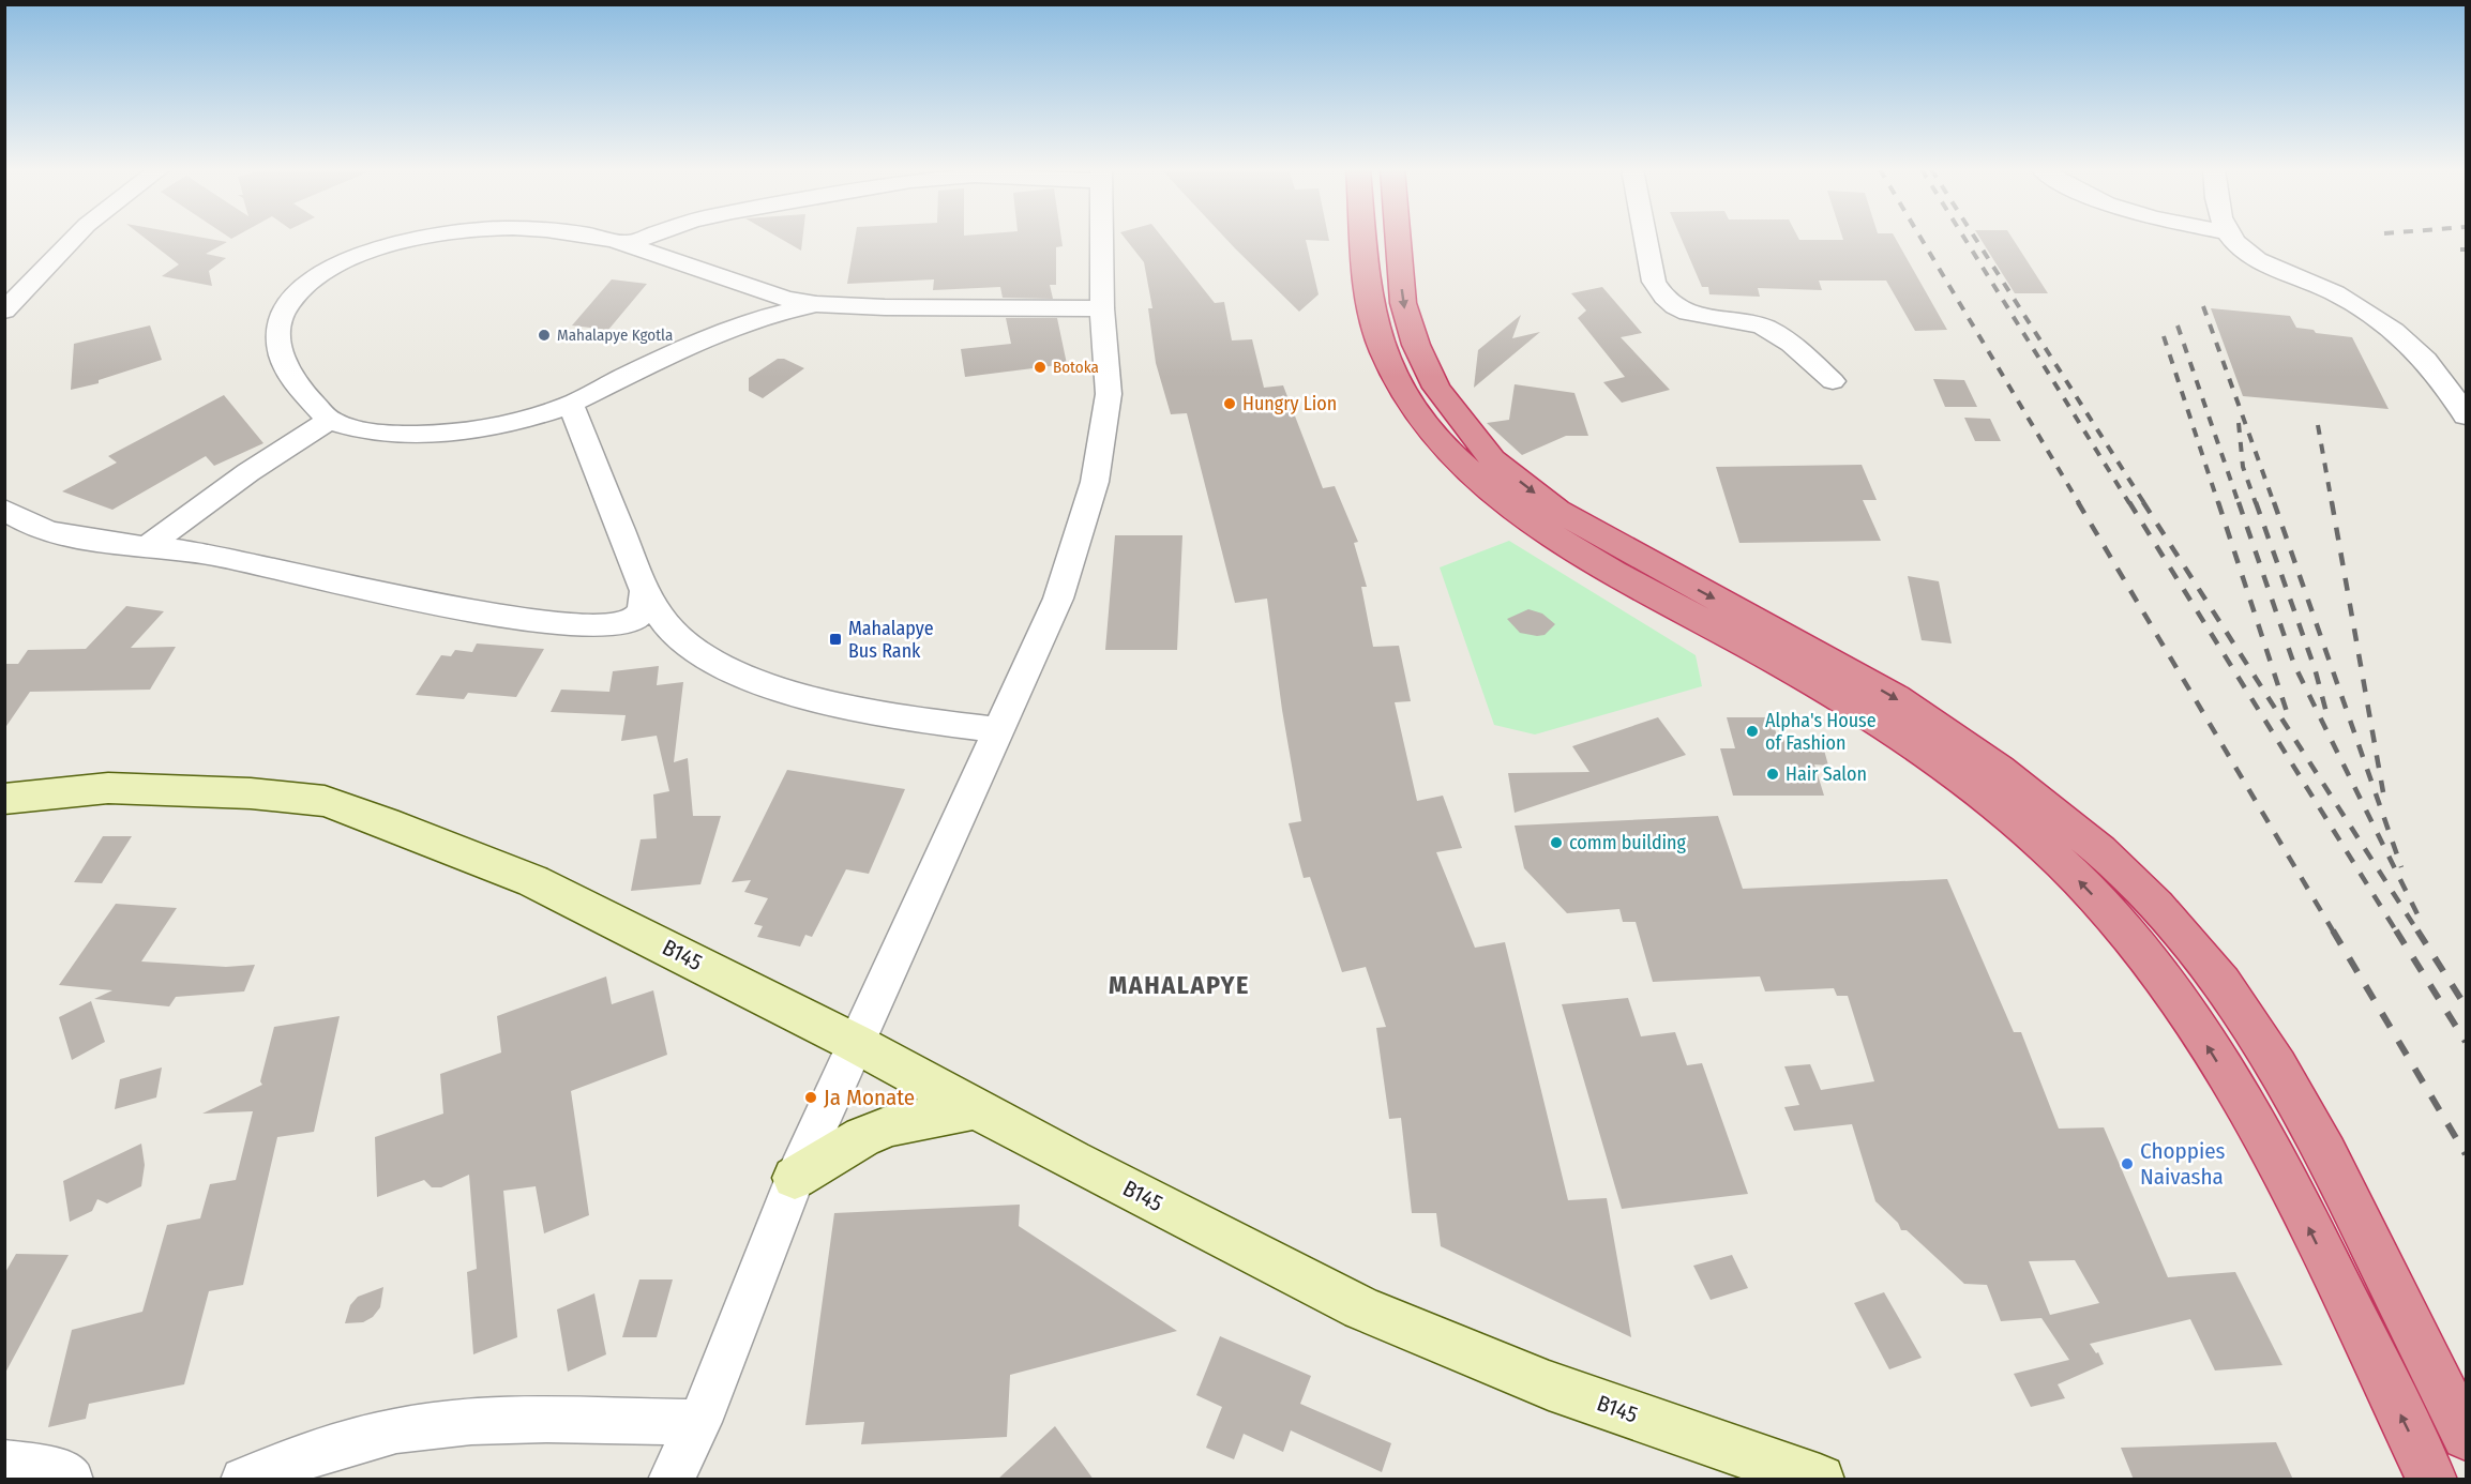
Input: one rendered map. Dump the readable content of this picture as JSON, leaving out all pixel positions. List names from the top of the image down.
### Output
{
  "streets": {
    "main road": ["B145"]
  },
  "districts": ["MAHALAPYE"],
  "places": {
    "other": [
      "Mahalapye Kgotla",
      "Botoka",
      "Hungry Lion",
      "Alpha's House of Fashion",
      "Hair Salon",
      "comm building",
      "Ja Monate",
      "Choppies Naivasha"
    ],
    "transit": ["Mahalapye Bus Rank"]
  }
}
